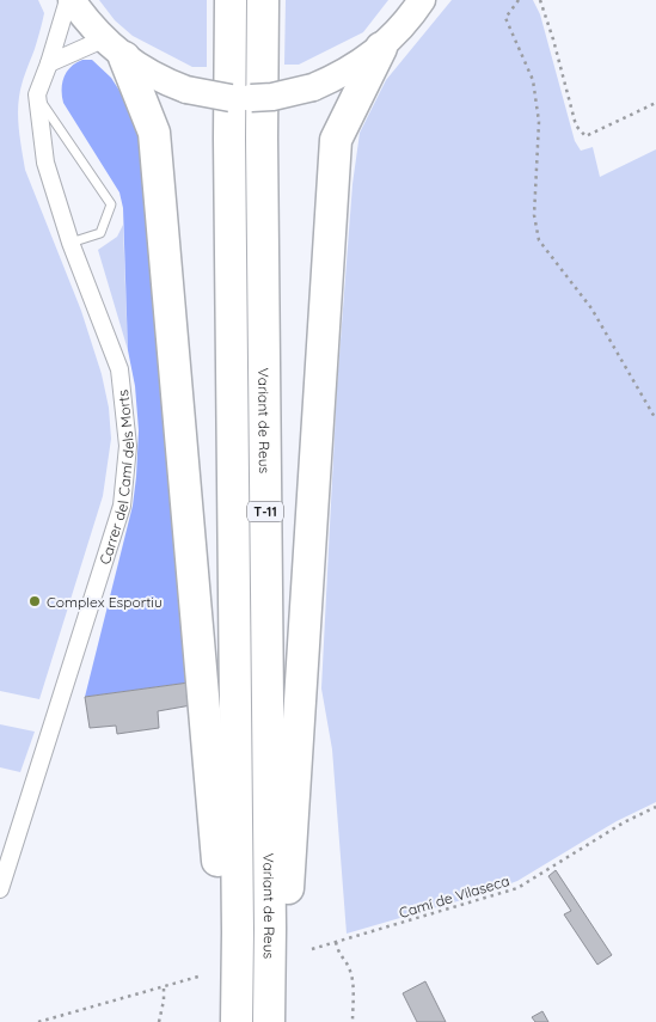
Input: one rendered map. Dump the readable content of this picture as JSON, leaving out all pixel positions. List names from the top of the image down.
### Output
{
  "streets": {
    "highway": ["Variant de Reus", "T-11"],
    "street": ["Carrer del Camí dels Morts"],
    "path": ["Camí de Vilaseca"]
  },
  "places": ["Complex Esportiu"]
}
